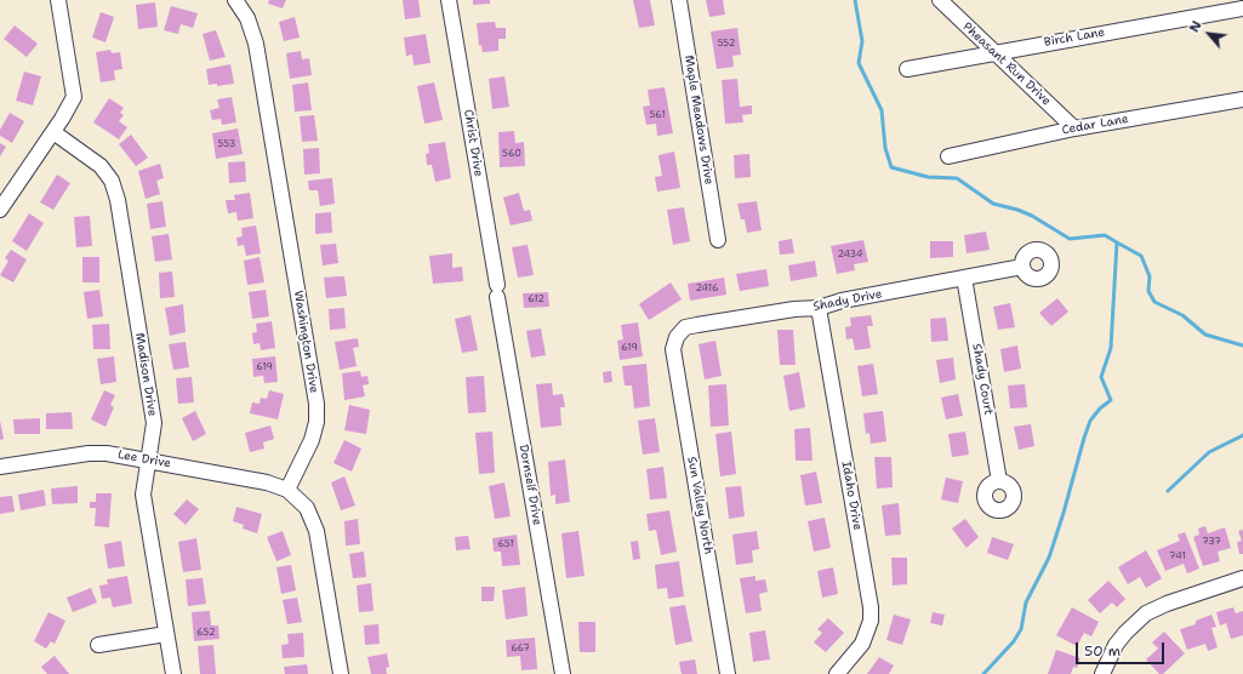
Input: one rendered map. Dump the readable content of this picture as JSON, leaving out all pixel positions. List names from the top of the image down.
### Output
{
  "streets": {
    "street": [
      "Birch Lane",
      "Pheasant Run Drive",
      "Maple Meadows Drive",
      "Cedar Lane",
      "Christ Drive",
      "Shady Drive",
      "Washington Drive",
      "Madison Drive",
      "Shady Court",
      "Lee Drive",
      "Dornseif Drive",
      "Idaho Drive",
      "Sun Valley North"
    ]
  },
  "crossings": [
    ["Birch Lane", "Pheasant Run Drive"],
    ["Pheasant Run Drive", "Cedar Lane"],
    ["Christ Drive", "Dornseif Drive"],
    ["Shady Drive", "Shady Court"],
    ["Shady Drive", "Idaho Drive"],
    ["Shady Drive", "Sun Valley North"],
    ["Washington Drive", "Lee Drive"],
    ["Madison Drive", "Lee Drive"]
  ],
  "house_numbers": [
    "552",
    "561",
    "553",
    "560",
    "2434",
    "2416",
    "612",
    "619",
    "619",
    "737",
    "651",
    "741",
    "652",
    "667"
  ],
  "scale_bar": "50 m",
  "north": "top left"
}
